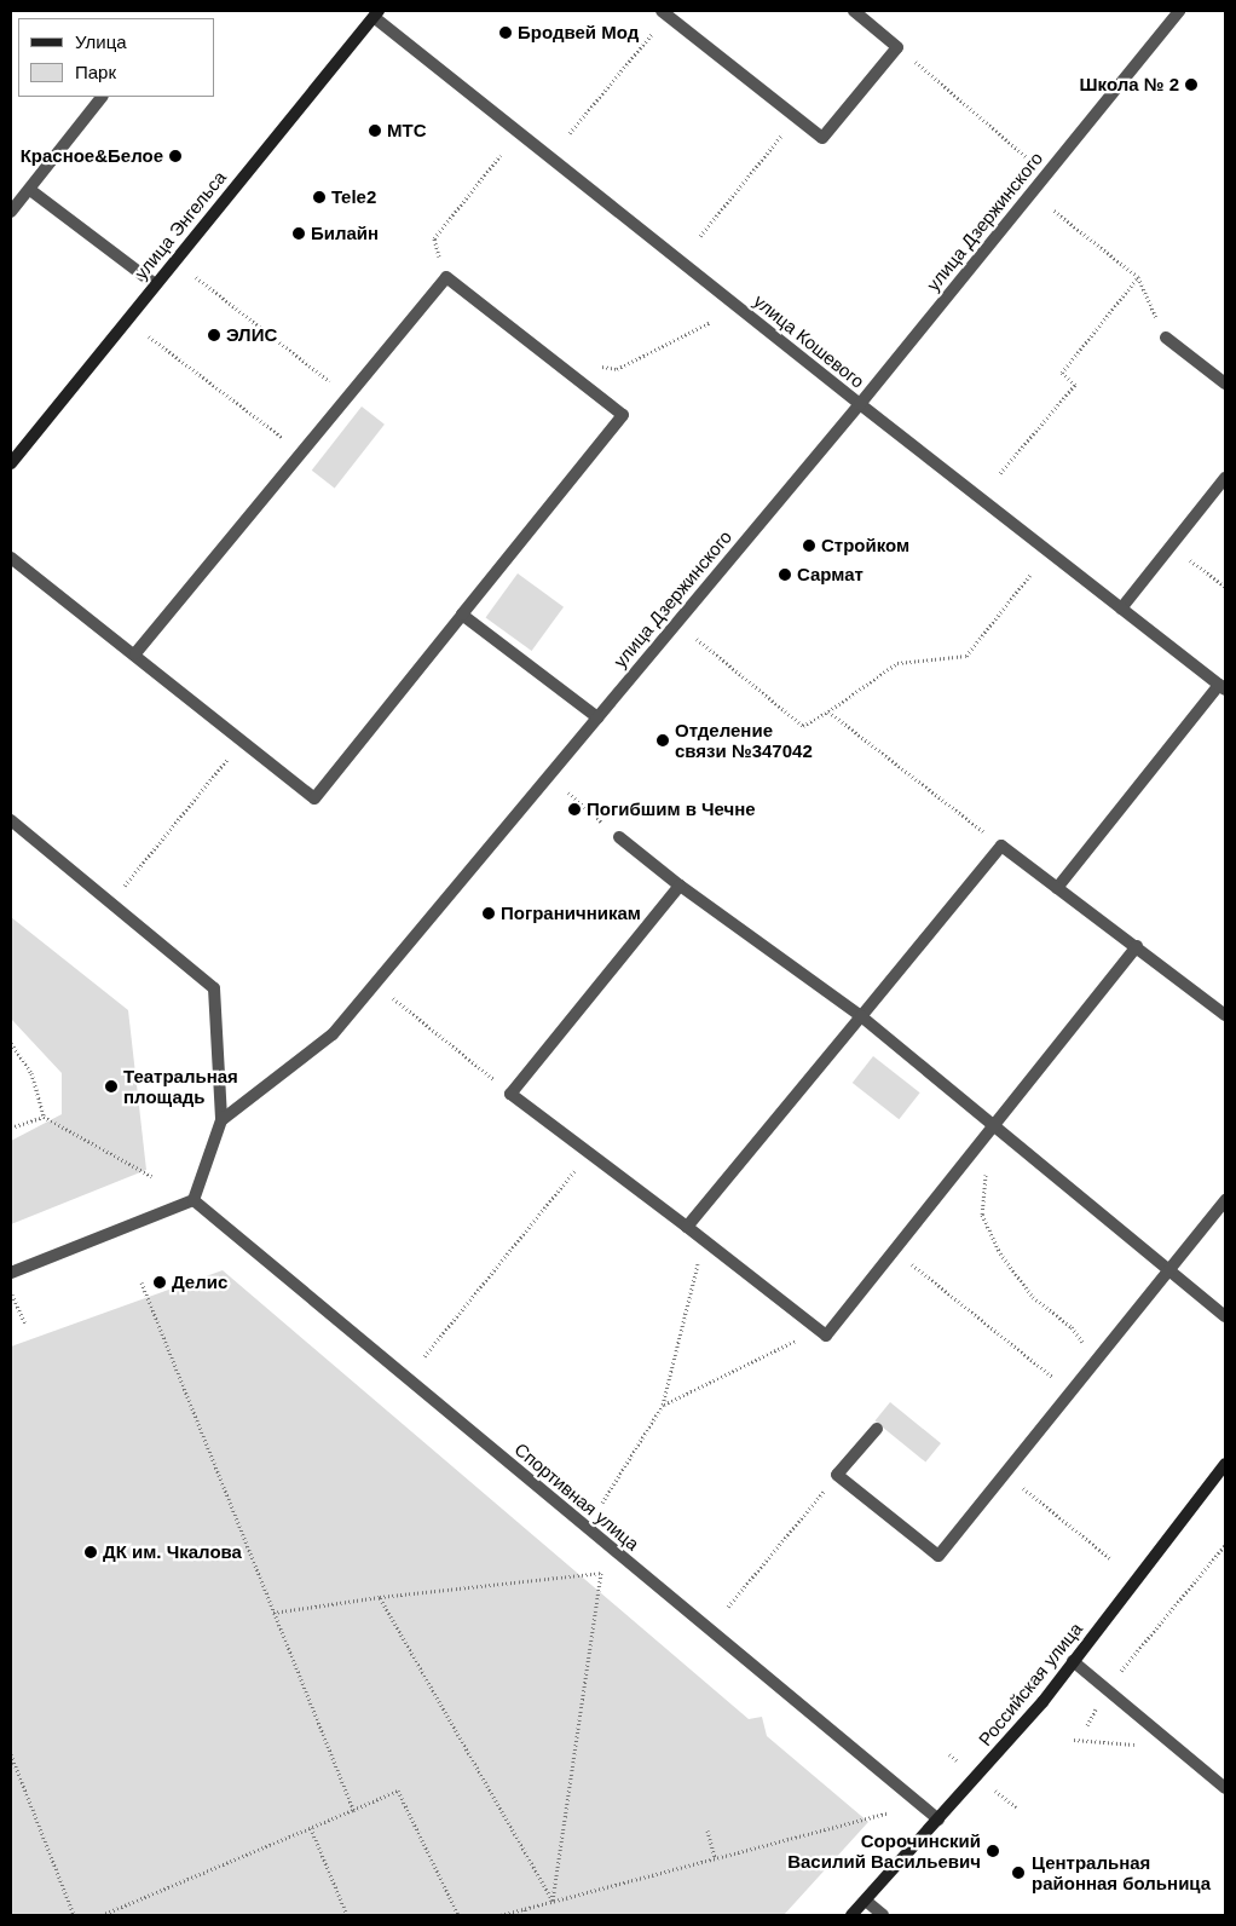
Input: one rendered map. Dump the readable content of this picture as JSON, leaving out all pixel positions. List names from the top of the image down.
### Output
{
  "streets": {
    "street": [
      "улица Дзержинского",
      "улица Энгельса",
      "улица Кошевого",
      "Спортивная улица",
      "Российская улица"
    ]
  },
  "crossings": [
    ["улица Дзержинского", "улица Кошевого"],
    ["улица Энгельса", "улица Кошевого"],
    ["Спортивная улица", "Российская улица"]
  ],
  "places": [
    "Бродвей Мод",
    "Школа № 2",
    "МТС",
    "Красное&Белое",
    "Tele2",
    "Билайн",
    "ЭЛИС",
    "Стройком",
    "Сармат",
    "Отделение связи №347042",
    "Погибшим в Чечне",
    "Пограничникам",
    "Театральная площадь",
    "Делис",
    "ДК им. Чкалова",
    "Сорочинский Василий Васильевич",
    "Центральная районная больница"
  ],
  "legend": ["Улица", "Парк"]
}
